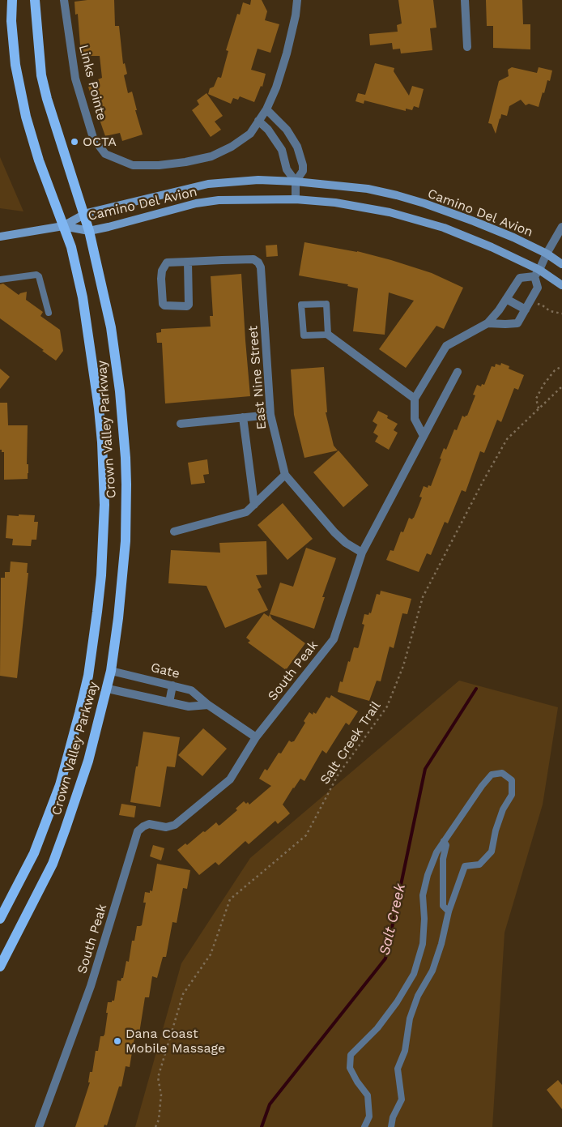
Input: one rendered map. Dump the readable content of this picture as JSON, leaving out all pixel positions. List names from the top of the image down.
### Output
{
  "streets": {
    "main road": ["Camino Del Avion", "Crown Valley Parkway"],
    "street": [
      "Links Pointe",
      "East Nine Street",
      "Gate",
      "South Peak"
    ],
    "path": ["Salt Creek Trail"]
  },
  "crossings": [
    ["Camino Del Avion", "Crown Valley Parkway"],
    ["East Nine Street", "South Peak"],
    ["Crown Valley Parkway", "Gate"],
    ["Gate", "South Peak"]
  ],
  "water": ["Salt Creek"],
  "places": ["OCTA", "Dana Coast Mobile Massage"]
}
